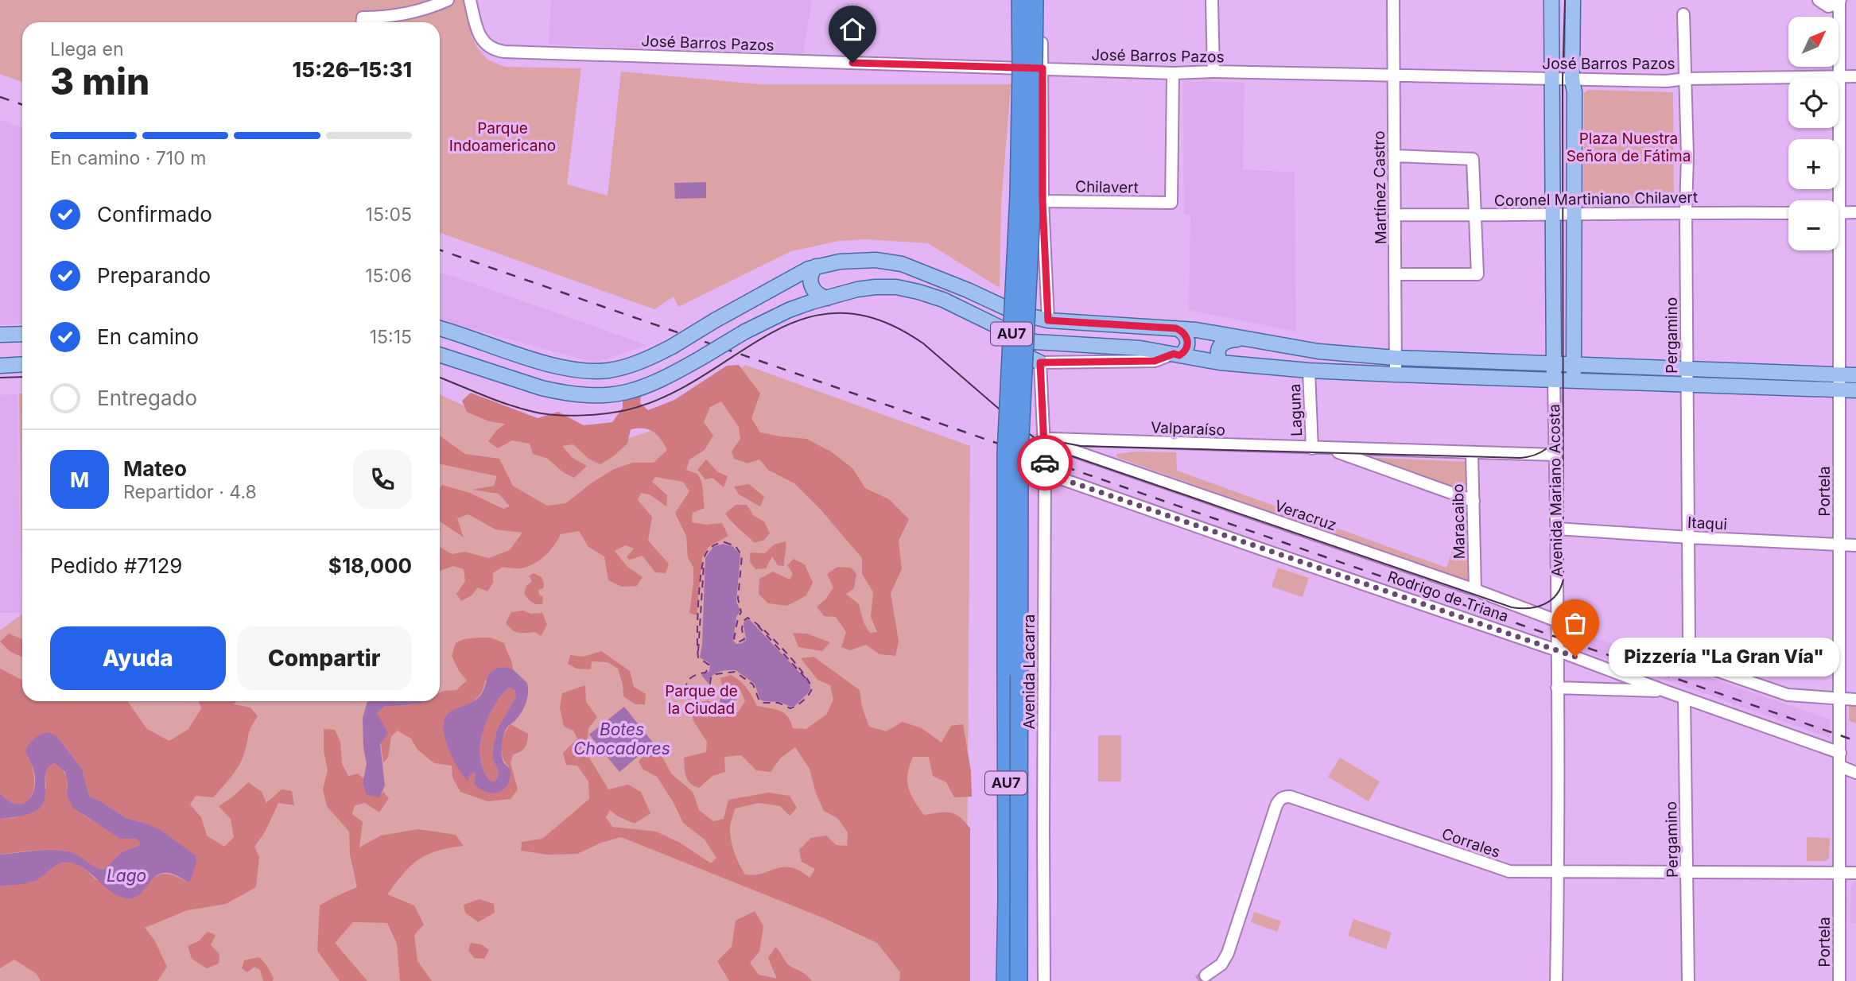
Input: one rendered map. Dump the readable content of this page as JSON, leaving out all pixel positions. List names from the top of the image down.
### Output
{
  "streets": {
    "highway": ["AU7"],
    "main road": ["Avenida Mariano Acosta"],
    "street": [
      "José Barros Pazos",
      "Chilavert",
      "Martínez Castro",
      "Coronel Martiniano Chilavert",
      "Pergamino",
      "Laguna",
      "Valparaíso",
      "Portela",
      "Veracruz",
      "Maracaibo",
      "Itaqui",
      "Rodrigo de Triana",
      "Avenida Lacarra",
      "Corrales"
    ]
  },
  "crossings": [
    ["José Barros Pazos", "Chilavert"],
    ["José Barros Pazos", "Martínez Castro"],
    ["José Barros Pazos", "Pergamino"],
    ["José Barros Pazos", "Avenida Mariano Acosta"],
    ["José Barros Pazos", "Portela"],
    ["Martínez Castro", "Coronel Martiniano Chilavert"],
    ["Coronel Martiniano Chilavert", "Pergamino"],
    ["Coronel Martiniano Chilavert", "Avenida Mariano Acosta"],
    ["Pergamino", "Portela"],
    ["Pergamino", "Itaqui"],
    ["Pergamino", "Rodrigo de Triana"],
    ["Pergamino", "Corrales"],
    ["Laguna", "Valparaíso"],
    ["Valparaíso", "Avenida Mariano Acosta"],
    ["Valparaíso", "Veracruz"],
    ["Valparaíso", "Maracaibo"],
    ["Valparaíso", "Avenida Lacarra"],
    ["Avenida Mariano Acosta", "Veracruz"],
    ["Avenida Mariano Acosta", "Itaqui"],
    ["Avenida Mariano Acosta", "Rodrigo de Triana"],
    ["Avenida Mariano Acosta", "Corrales"],
    ["Portela", "Itaqui"],
    ["Portela", "Rodrigo de Triana"],
    ["Portela", "Corrales"],
    ["Veracruz", "Maracaibo"],
    ["Veracruz", "Avenida Lacarra"],
    ["Rodrigo de Triana", "Avenida Lacarra"]
  ],
  "water": ["Botes Chocadores", "Lago"],
  "parks": ["Parque Indoamericano", "Plaza Nuestra Señora de Fátima", "Parque de la Ciudad"],
  "places": ["Pizzería \"La Gran Vía\""],
  "north": "top right",
  "page": {
    "map_buttons": ["+", "−"],
    "heading": ["3 min", "Llega en", "15:26–15:31"],
    "panel": [
      "Mateo",
      "Repartidor · 4.8",
      "Pedido #7129",
      "$18,000"
    ],
    "bar": "En camino · 710 m",
    "list": [
      ["Confirmado", "15:05"],
      ["Preparando", "15:06"],
      ["En camino", "15:15"],
      "Entregado"
    ],
    "round": "M",
    "buttons": ["Ayuda", "Compartir"],
    "bubble": "Pizzería \"La Gran Vía\""
  }
}
